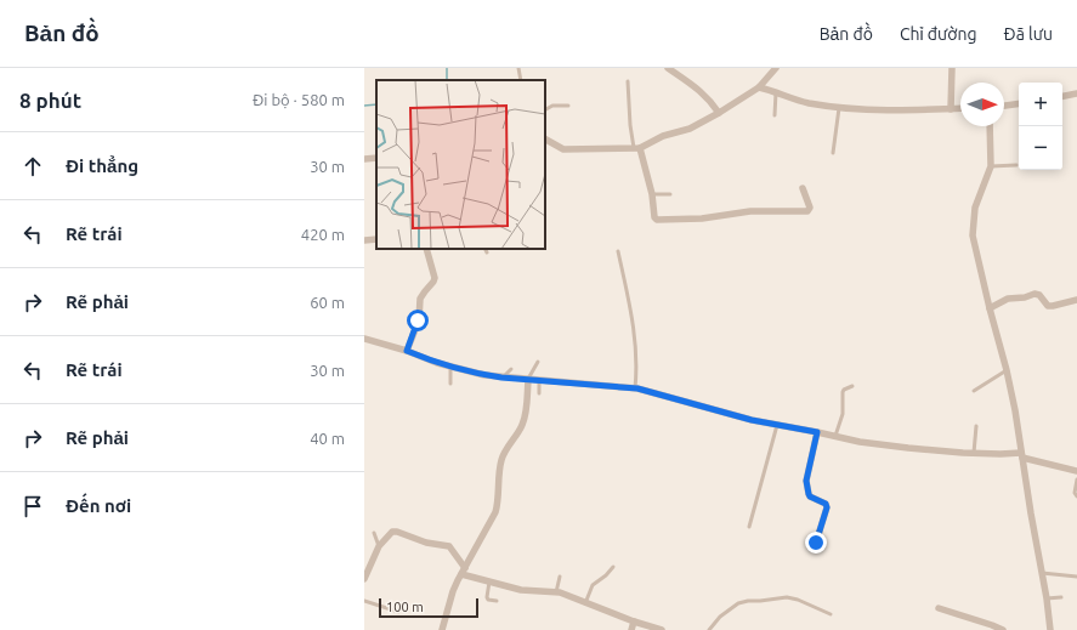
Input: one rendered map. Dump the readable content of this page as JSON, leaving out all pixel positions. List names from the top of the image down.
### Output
{
  "scale_bar": "100 m",
  "north": "right",
  "page": {
    "header": "Bản đồ",
    "nav": ["Bản đồ", "Chỉ đường", "Đã lưu"],
    "heading": ["8 phút", "Đi bộ · 580 m"],
    "map_buttons": ["+", "−"],
    "list": [
      ["Đi thẳng", "30 m"],
      ["Rẽ trái", "420 m"],
      ["Rẽ phải", "60 m"],
      ["Rẽ trái", "30 m"],
      ["Rẽ phải", "40 m"],
      "Đến nơi"
    ],
    "scale": "100 m"
  }
}
